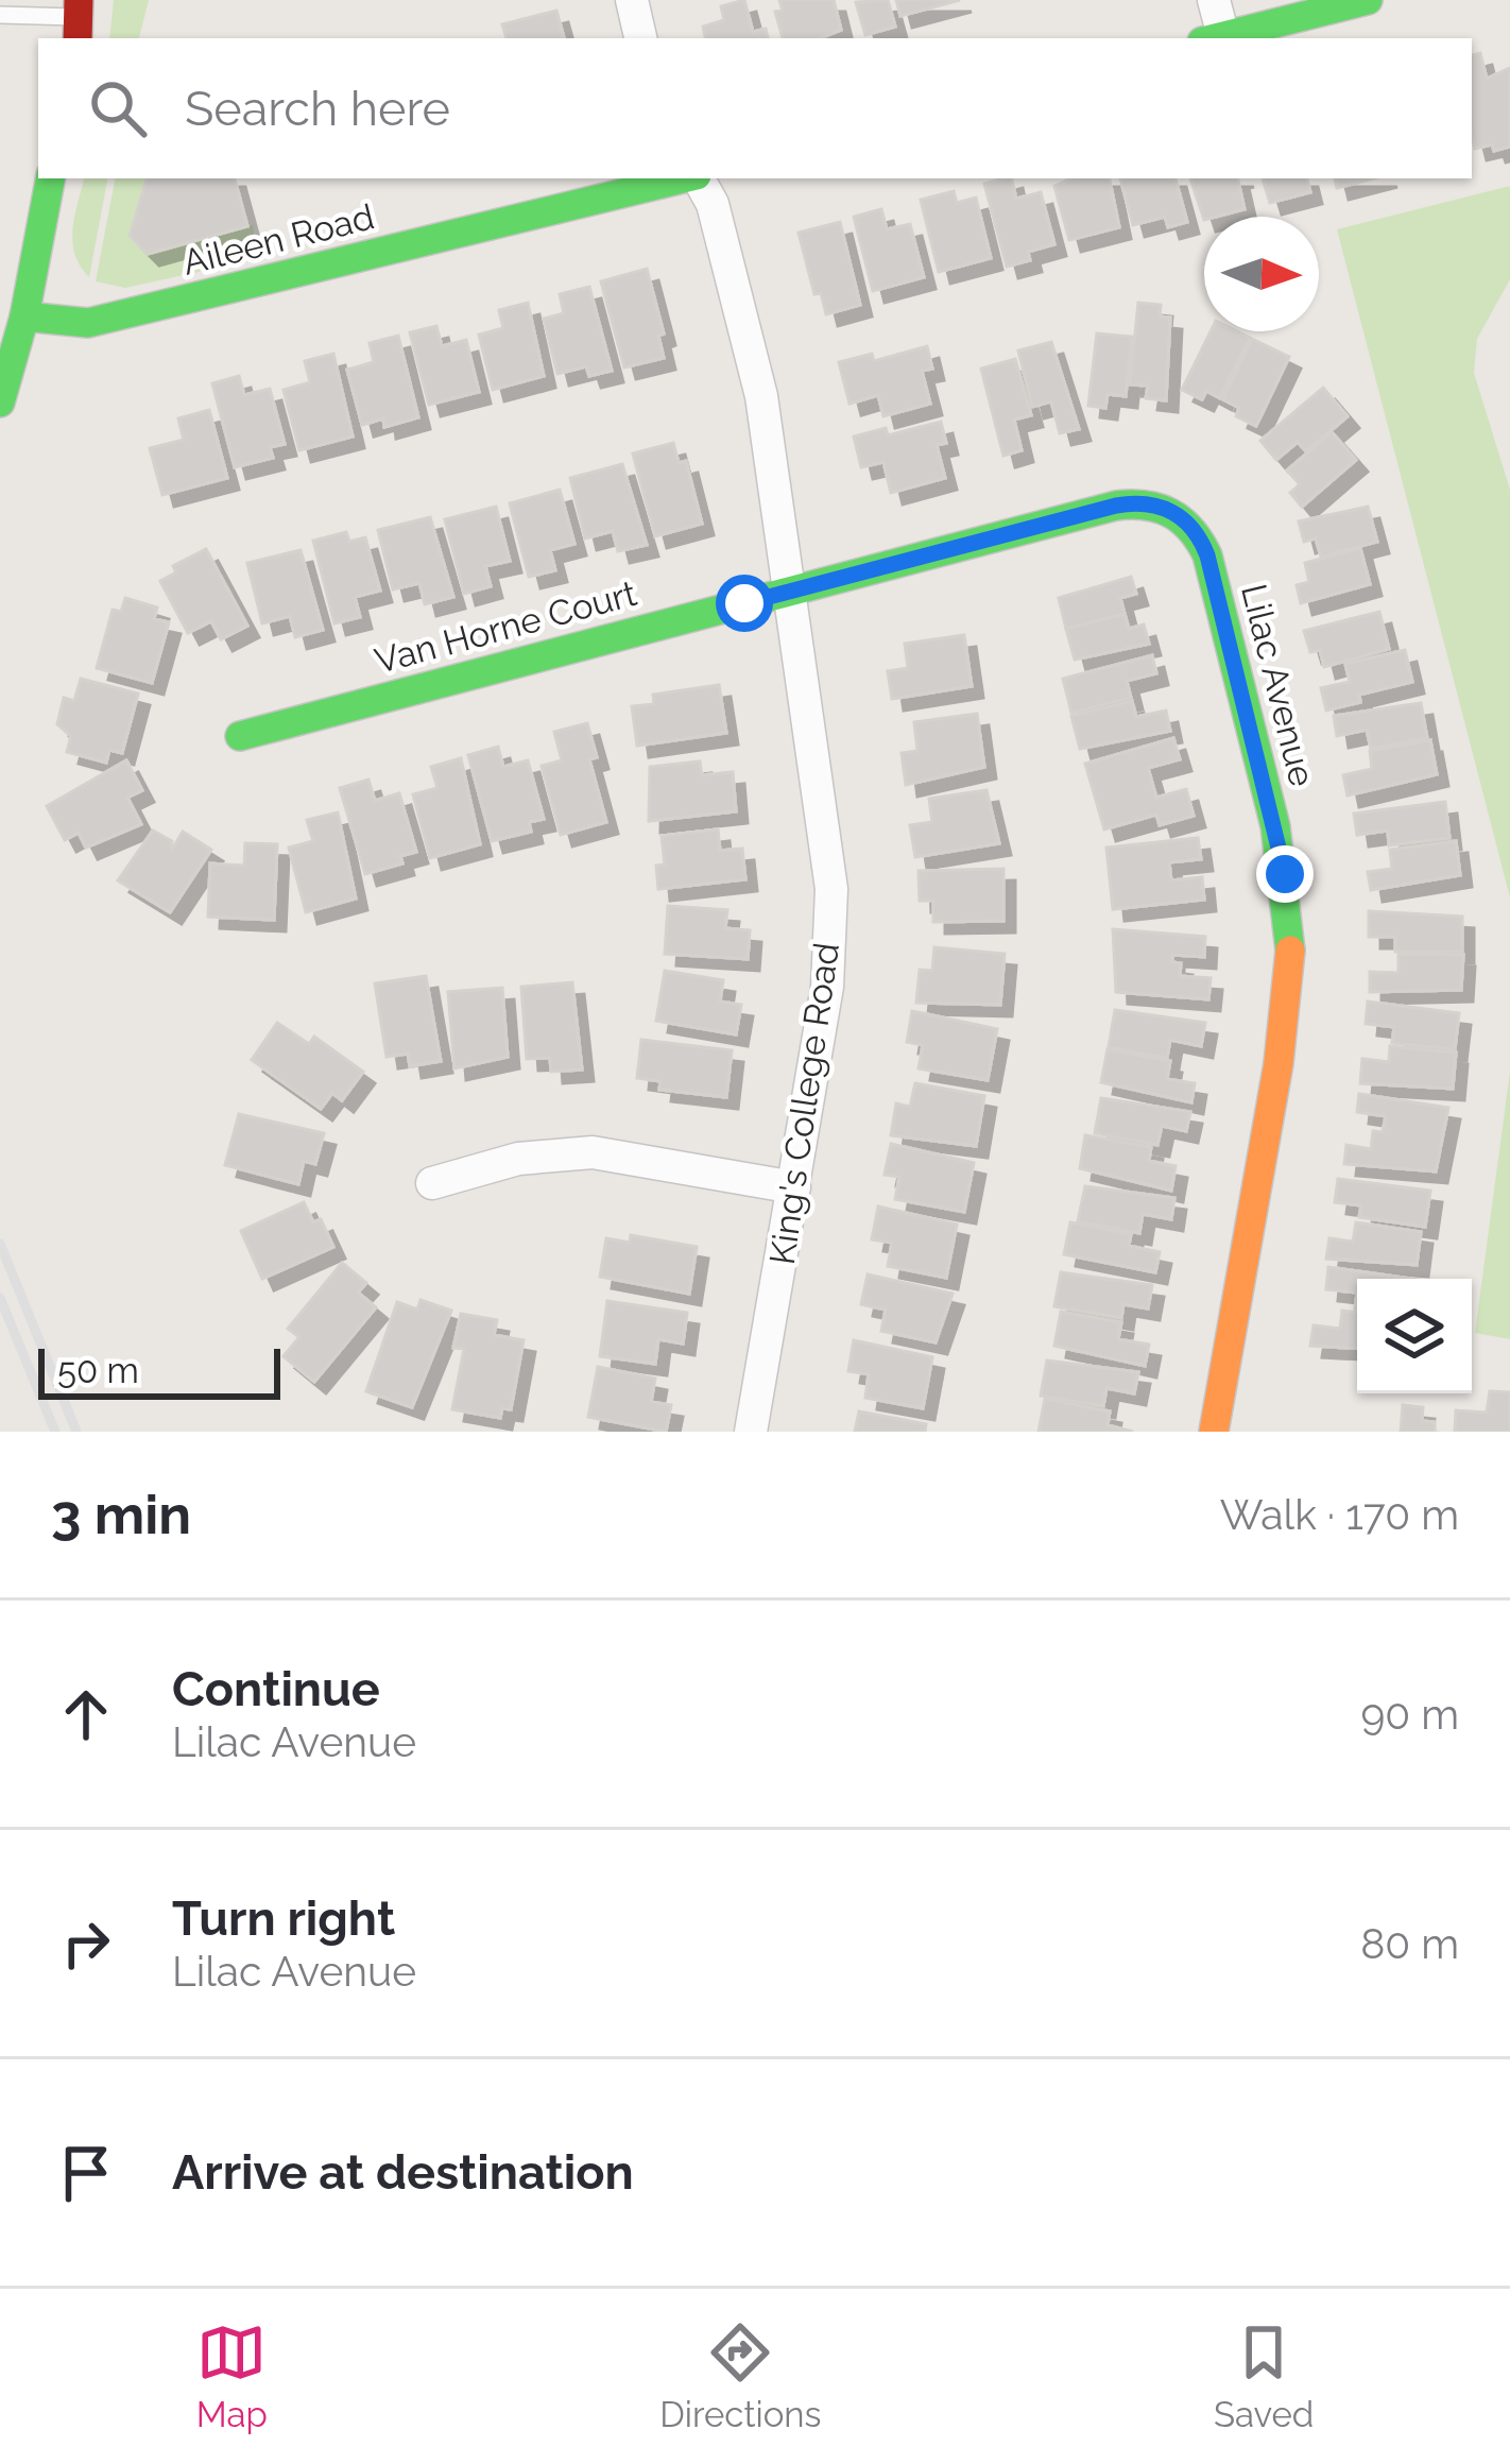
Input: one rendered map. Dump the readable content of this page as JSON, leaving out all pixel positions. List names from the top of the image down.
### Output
{
  "streets": {
    "street": [
      "Aileen Road",
      "Van Horne Court",
      "Lilac Avenue",
      "King's College Road"
    ]
  },
  "crossings": [
    ["Van Horne Court", "Lilac Avenue"],
    ["Van Horne Court", "King's College Road"],
    ["Lilac Avenue", "King's College Road"]
  ],
  "scale_bar": "50 m",
  "north": "right",
  "page": {
    "search": "Search here",
    "scale": "50 m",
    "heading": ["3 min", "Walk · 170 m"],
    "list": [
      ["Continue", "Lilac Avenue", "90 m"],
      ["Turn right", "Lilac Avenue", "80 m"],
      "Arrive at destination"
    ],
    "nav": ["Map", "Directions", "Saved"]
  }
}
